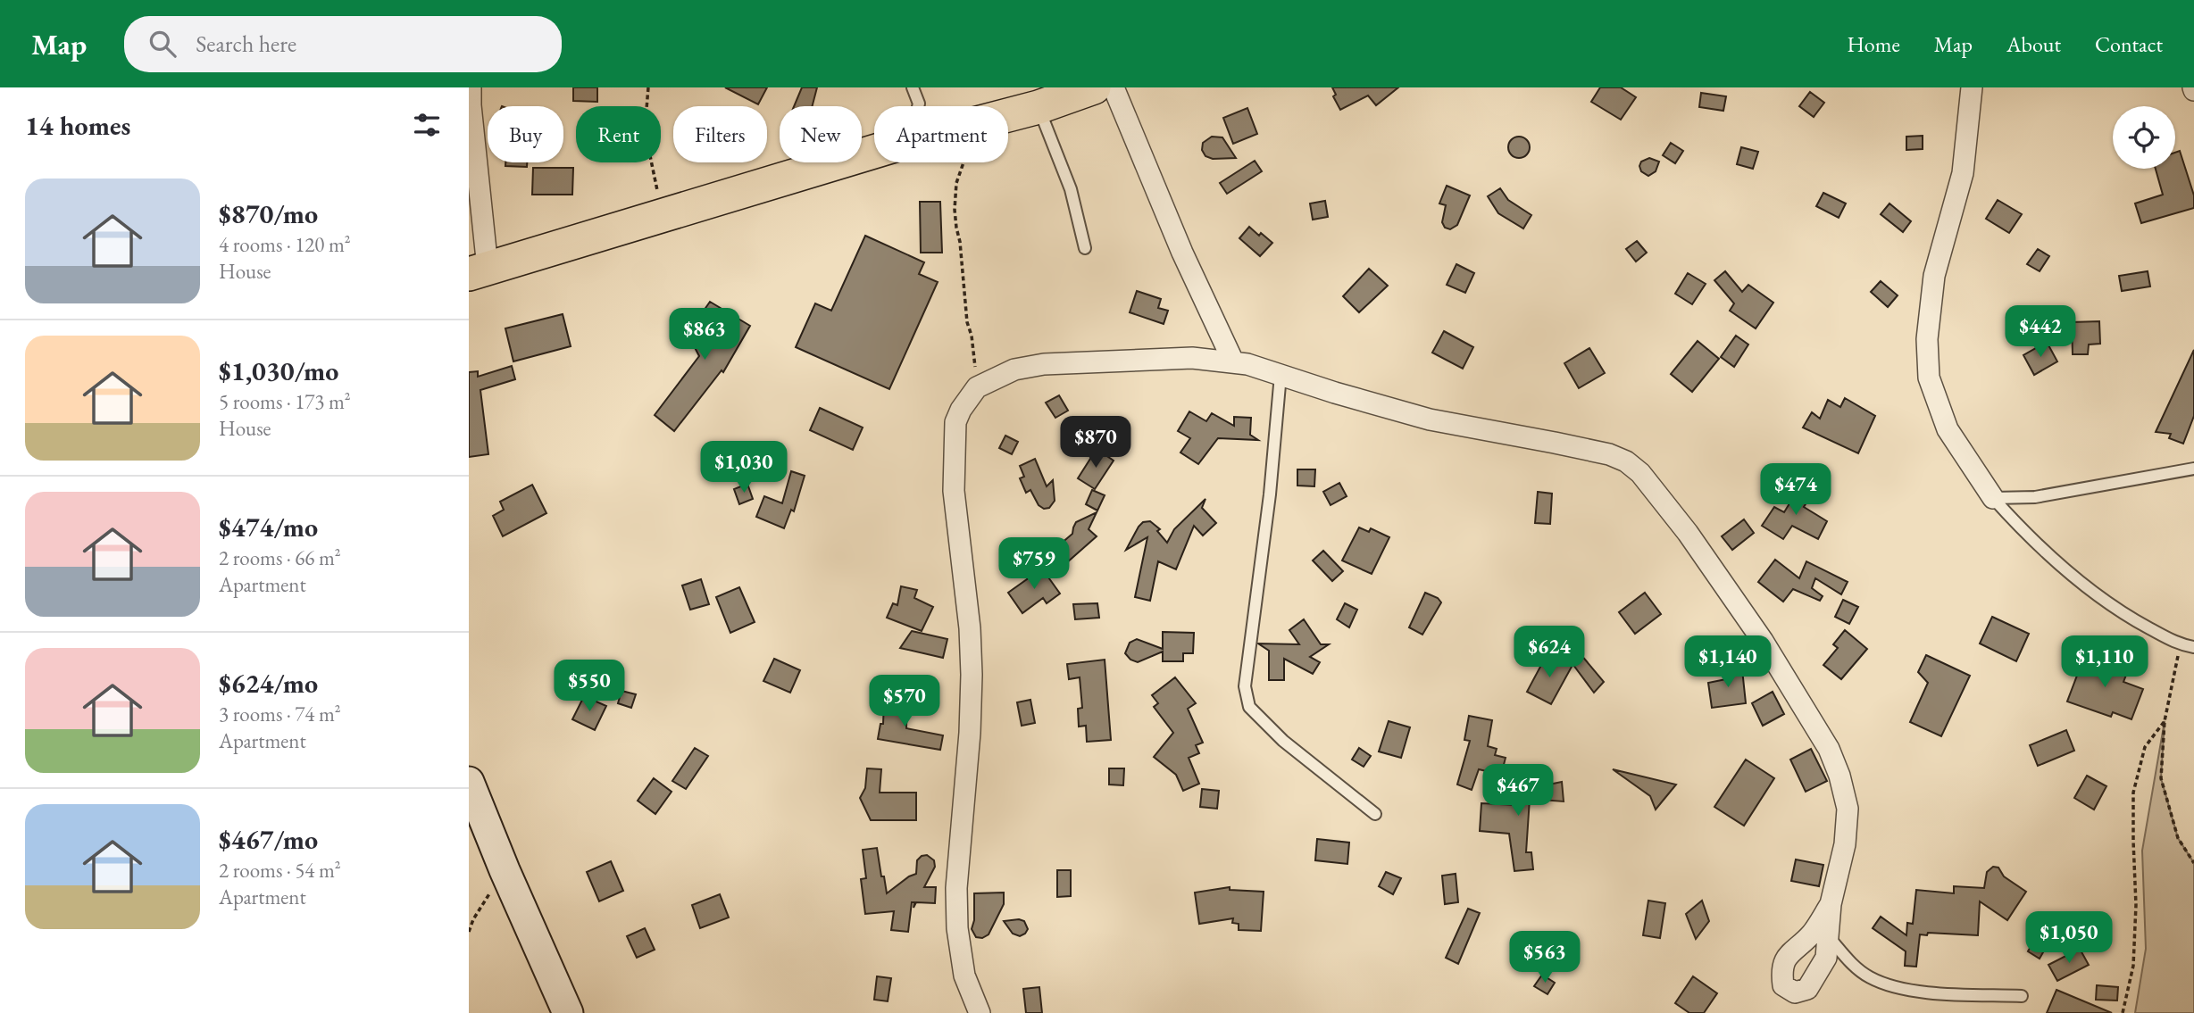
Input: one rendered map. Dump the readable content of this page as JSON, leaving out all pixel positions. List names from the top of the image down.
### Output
{
  "page": {
    "header": "Map",
    "search": "Search here",
    "nav": [
      "Home",
      "Map",
      "About",
      "Contact"
    ],
    "heading": "14 homes",
    "chip": [
      "Buy",
      "Rent",
      "Filters",
      "New",
      "Apartment"
    ],
    "list": [
      {
        "name": "$870/mo",
        "note": "4 rooms · 120 m² · House"
      },
      {
        "name": "$1,030/mo",
        "note": "5 rooms · 173 m² · House"
      },
      {
        "name": "$474/mo",
        "note": "2 rooms · 66 m² · Apartment"
      },
      {
        "name": "$624/mo",
        "note": "3 rooms · 74 m² · Apartment"
      },
      {
        "name": "$467/mo",
        "note": "2 rooms · 54 m² · Apartment"
      }
    ],
    "price": [
      "$442",
      "$863",
      "$870",
      "$1,030",
      "$474",
      "$759",
      "$624",
      "$1,140",
      "$1,110",
      "$550",
      "$570",
      "$467",
      "$1,050",
      "$563"
    ]
  }
}
